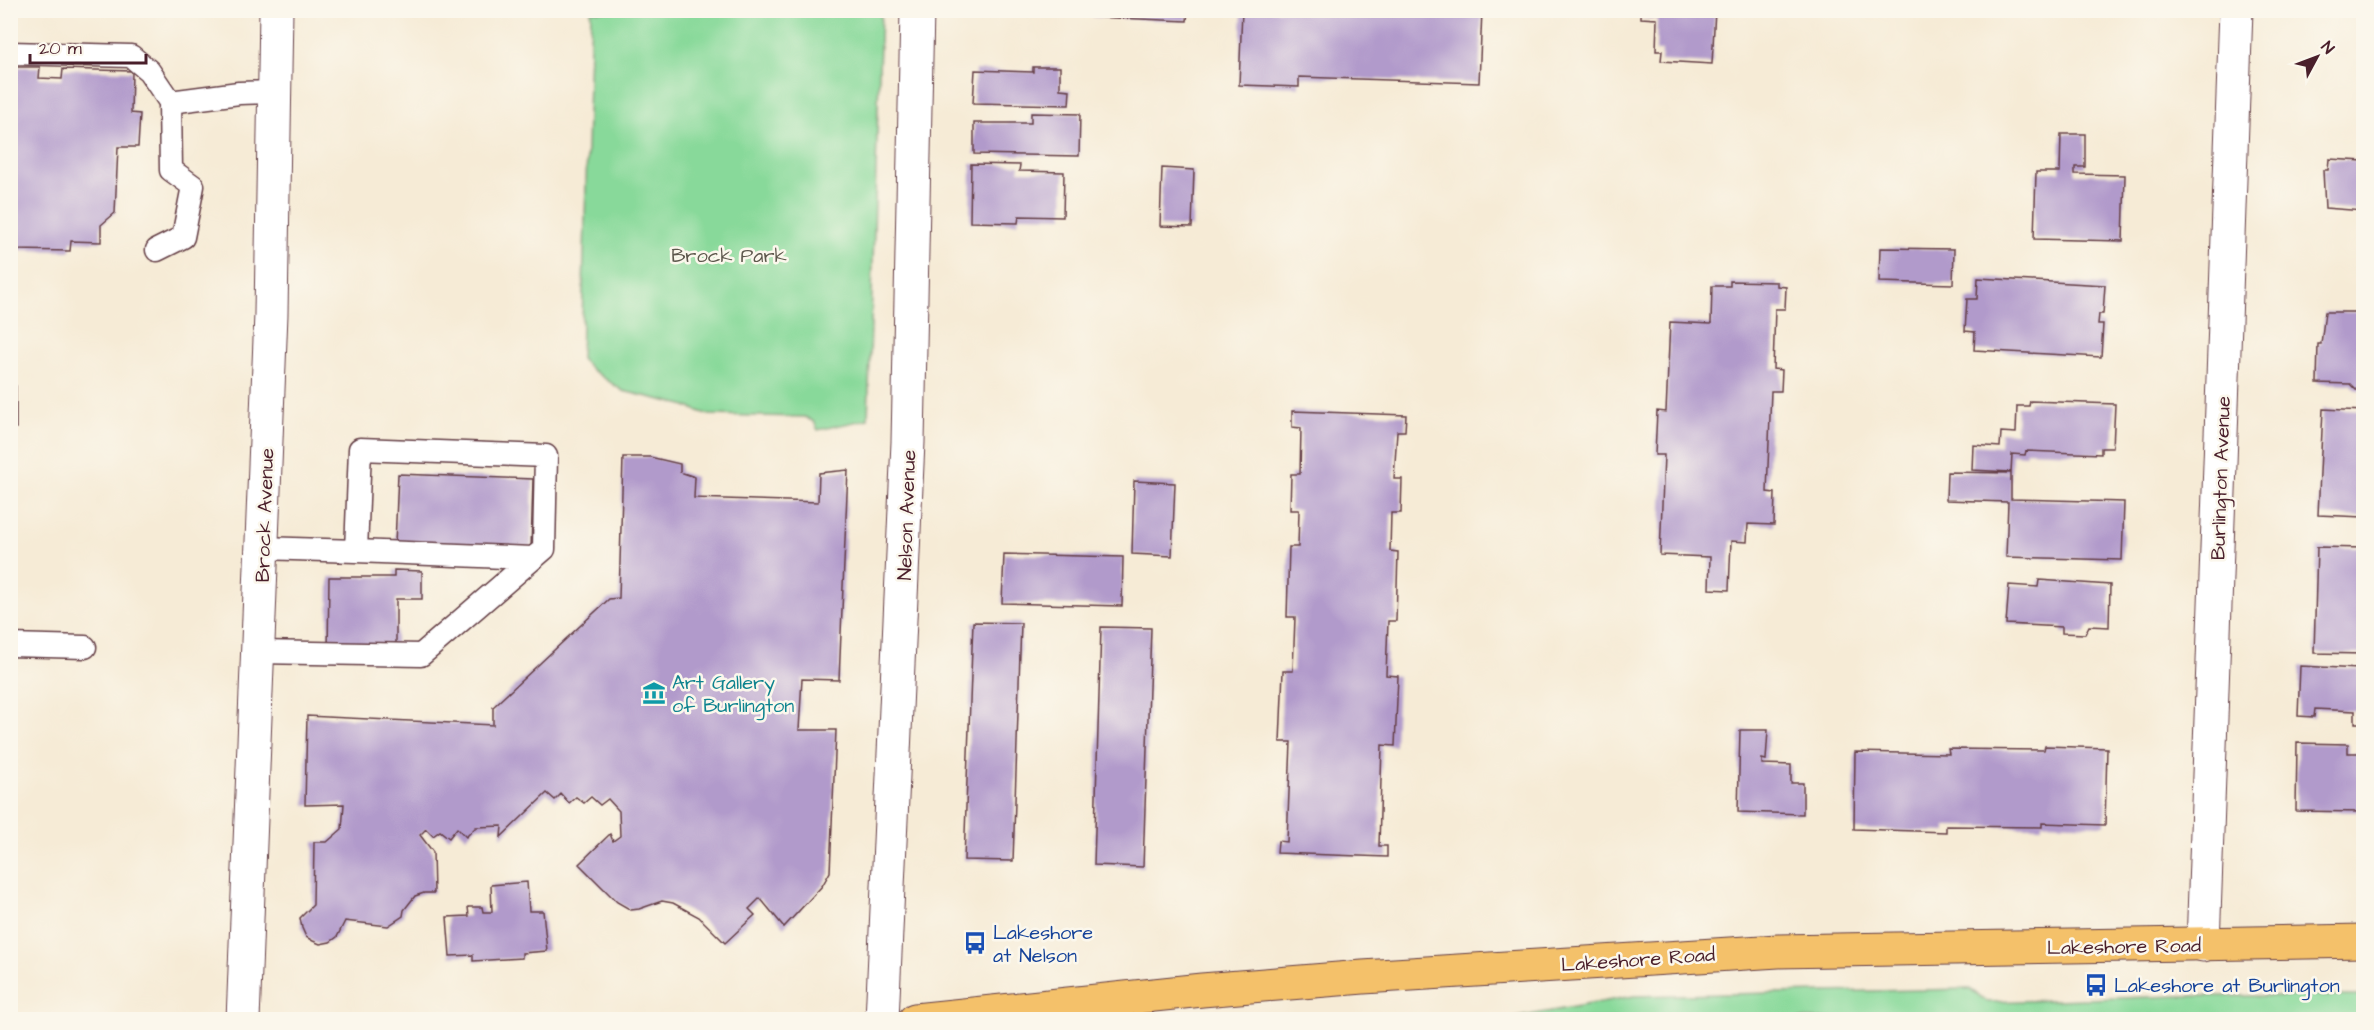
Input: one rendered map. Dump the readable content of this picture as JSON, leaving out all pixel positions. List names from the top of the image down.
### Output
{
  "streets": {
    "main road": ["Lakeshore Road"],
    "street": ["Burlington Avenue", "Brock Avenue", "Nelson Avenue"]
  },
  "crossings": [
    ["Burlington Avenue", "Lakeshore Road"]
  ],
  "parks": ["Brock Park"],
  "places": {
    "museum": ["Art Gallery of Burlington"],
    "bus stop": ["Lakeshore at Nelson", "Lakeshore at Burlington"]
  },
  "scale_bar": "20 m",
  "north": "top right"
}
